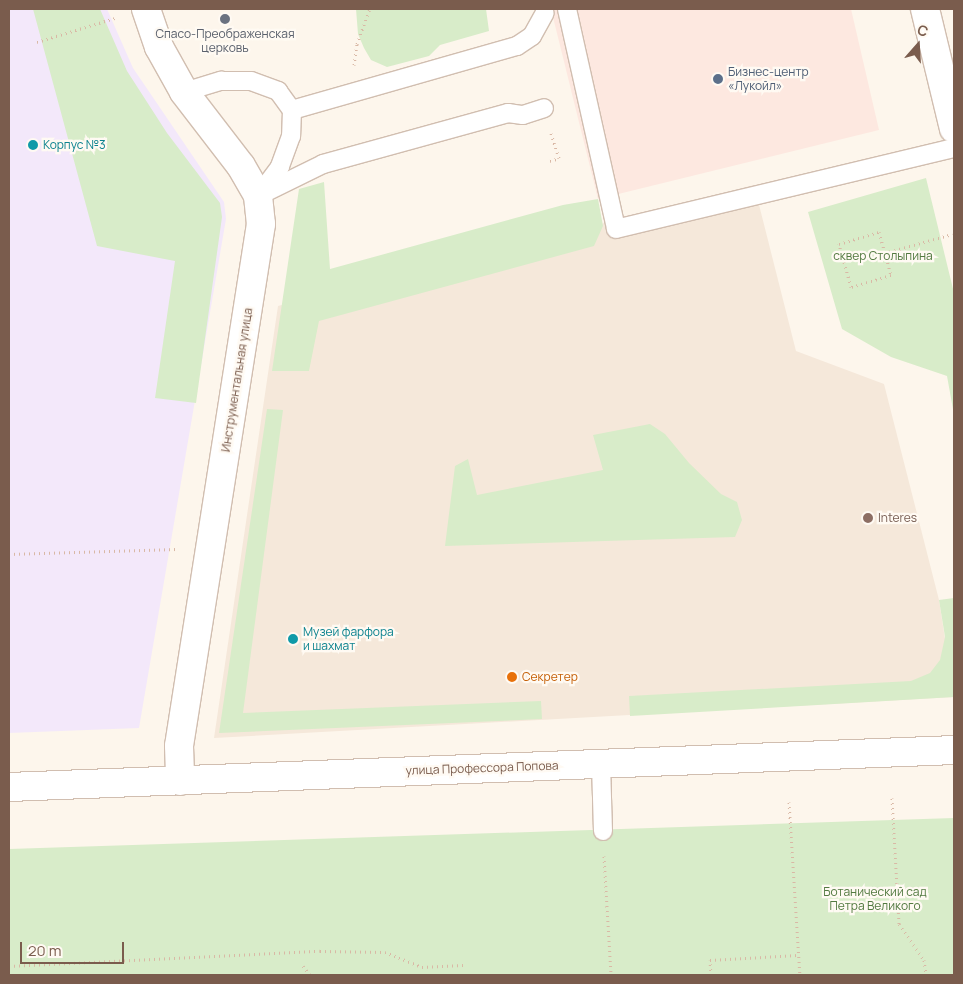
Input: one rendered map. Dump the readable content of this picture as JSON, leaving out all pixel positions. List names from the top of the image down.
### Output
{
  "streets": {
    "street": ["Инструментальная улица", "улица Профессора Попова"]
  },
  "crossings": [
    ["Инструментальная улица", "улица Профессора Попова"]
  ],
  "parks": ["сквер Столыпина", "Ботанический сад Петра Великого"],
  "places": [
    "Спасо-Преображенская церковь",
    "Бизнес-центр «Лукойл»",
    "Корпус №3",
    "Interes",
    "Музей фарфора и шахмат",
    "Секретер"
  ],
  "scale_bar": "20 m",
  "north": "top"
}
